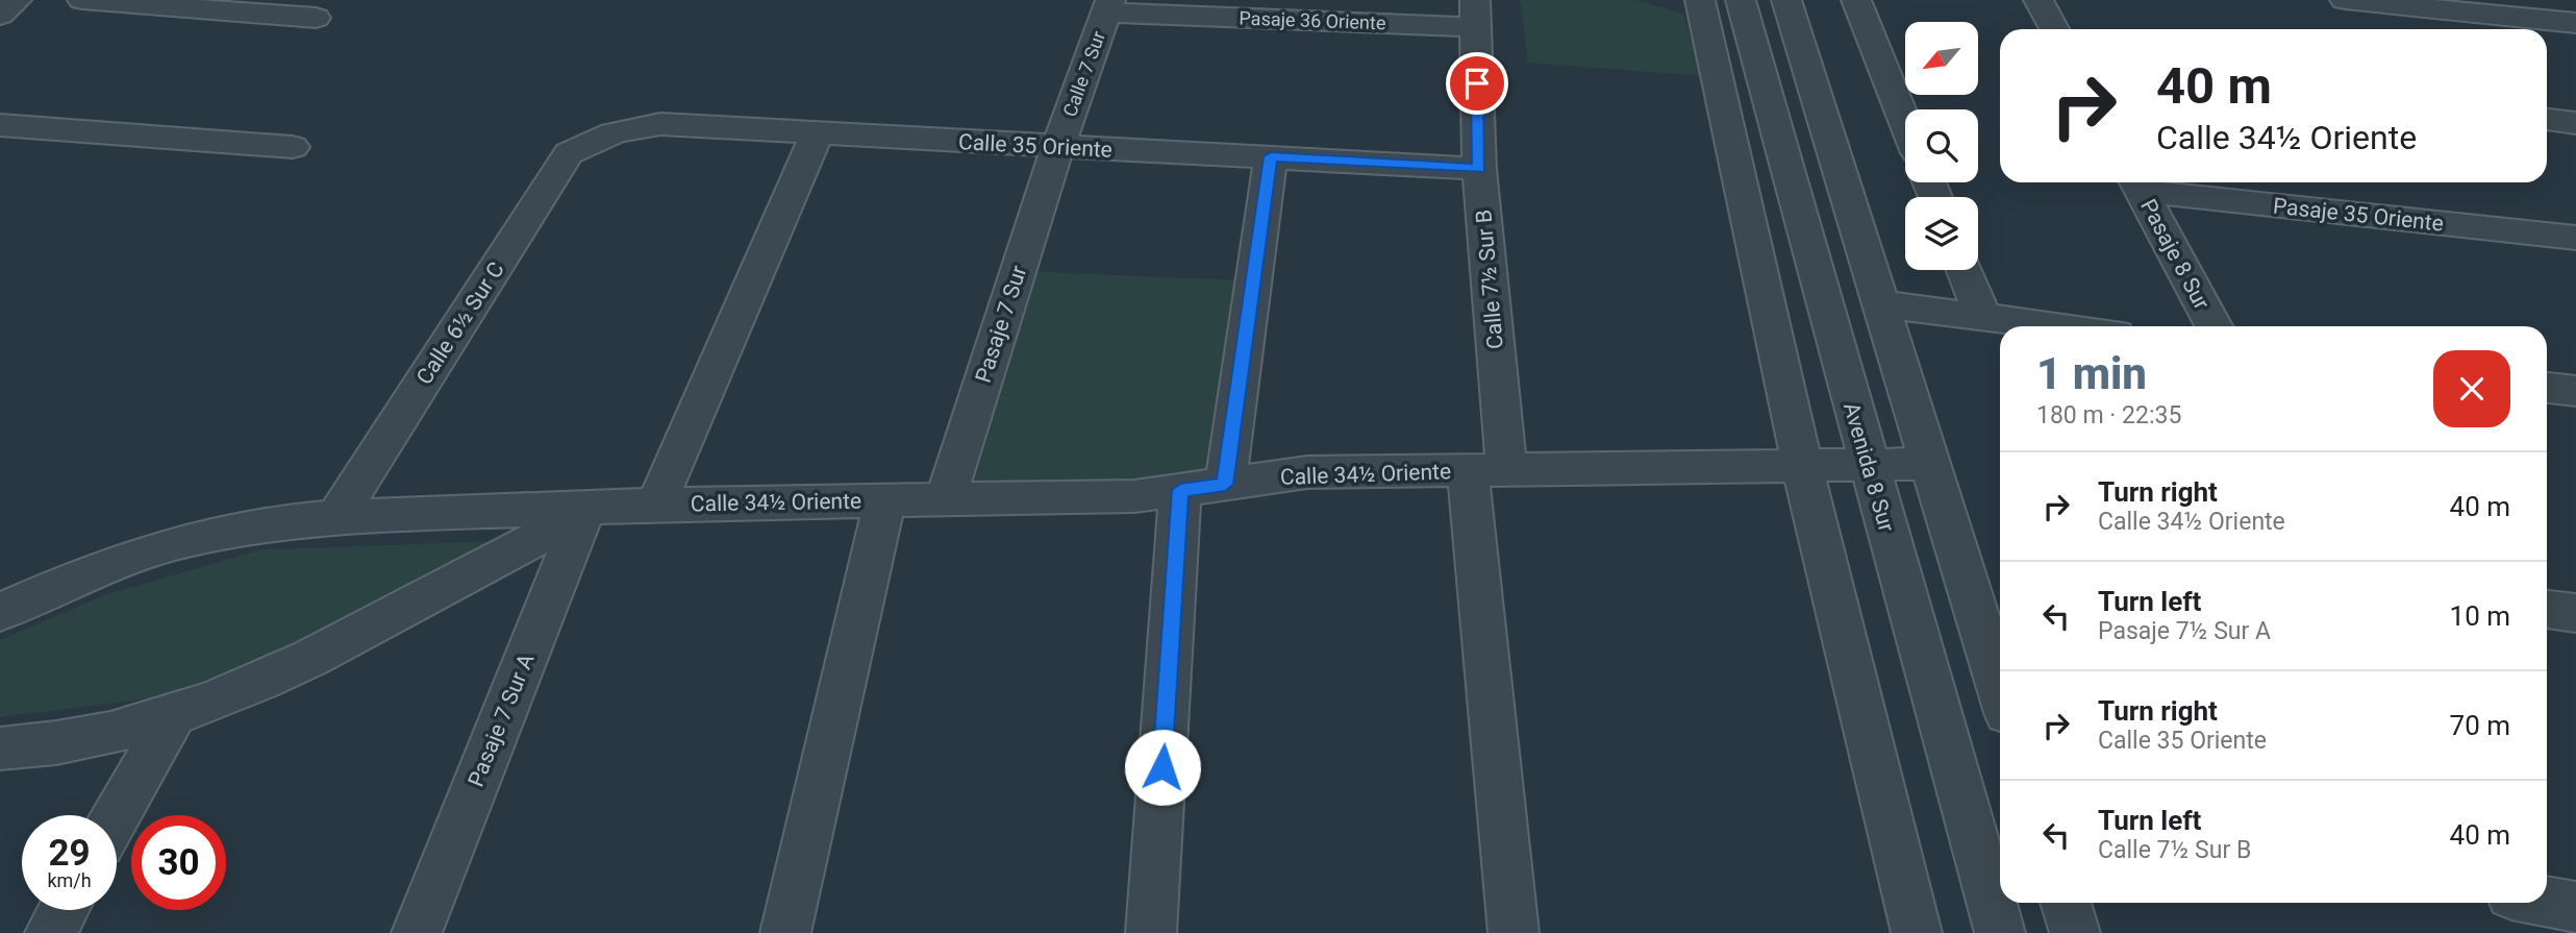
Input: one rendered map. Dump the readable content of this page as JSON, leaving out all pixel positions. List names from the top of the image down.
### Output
{
  "streets": {
    "street": [
      "Pasaje 36 Oriente",
      "Calle 7 Sur",
      "Calle 35 Oriente",
      "Pasaje 35 Oriente",
      "Pasaje 8 Sur",
      "Calle 7½ Sur B",
      "Calle 6½ Sur C",
      "Pasaje 7 Sur",
      "Avenida 8 Sur",
      "Calle 34½ Oriente",
      "Pasaje 7 Sur A"
    ]
  },
  "crossings": [
    ["Pasaje 36 Oriente", "Calle 7 Sur"],
    ["Pasaje 36 Oriente", "Calle 7½ Sur B"],
    ["Calle 7 Sur", "Calle 35 Oriente"],
    ["Calle 7 Sur", "Pasaje 7 Sur"],
    ["Calle 35 Oriente", "Calle 7½ Sur B"],
    ["Calle 35 Oriente", "Calle 6½ Sur C"],
    ["Calle 35 Oriente", "Pasaje 7 Sur"],
    ["Pasaje 35 Oriente", "Pasaje 8 Sur"],
    ["Calle 7½ Sur B", "Calle 34½ Oriente"],
    ["Calle 6½ Sur C", "Calle 34½ Oriente"],
    ["Pasaje 7 Sur", "Calle 34½ Oriente"],
    ["Avenida 8 Sur", "Calle 34½ Oriente"],
    ["Calle 34½ Oriente", "Pasaje 7 Sur A"]
  ],
  "north": "bottom left",
  "page": {
    "turn": ["40 m", "Calle 34½ Oriente"],
    "heading": ["1 min", "180 m · 22:35"],
    "list": [
      {
        "name": "Turn right",
        "note": "Calle 34½ Oriente",
        "value": "40 m"
      },
      {
        "name": "Turn left",
        "note": "Pasaje 7½ Sur A",
        "value": "10 m"
      },
      {
        "name": "Turn right",
        "note": "Calle 35 Oriente",
        "value": "70 m"
      },
      {
        "name": "Turn left",
        "note": "Calle 7½ Sur B",
        "value": "40 m"
      }
    ],
    "speed": "29 km/h",
    "limit": "30"
  }
}
